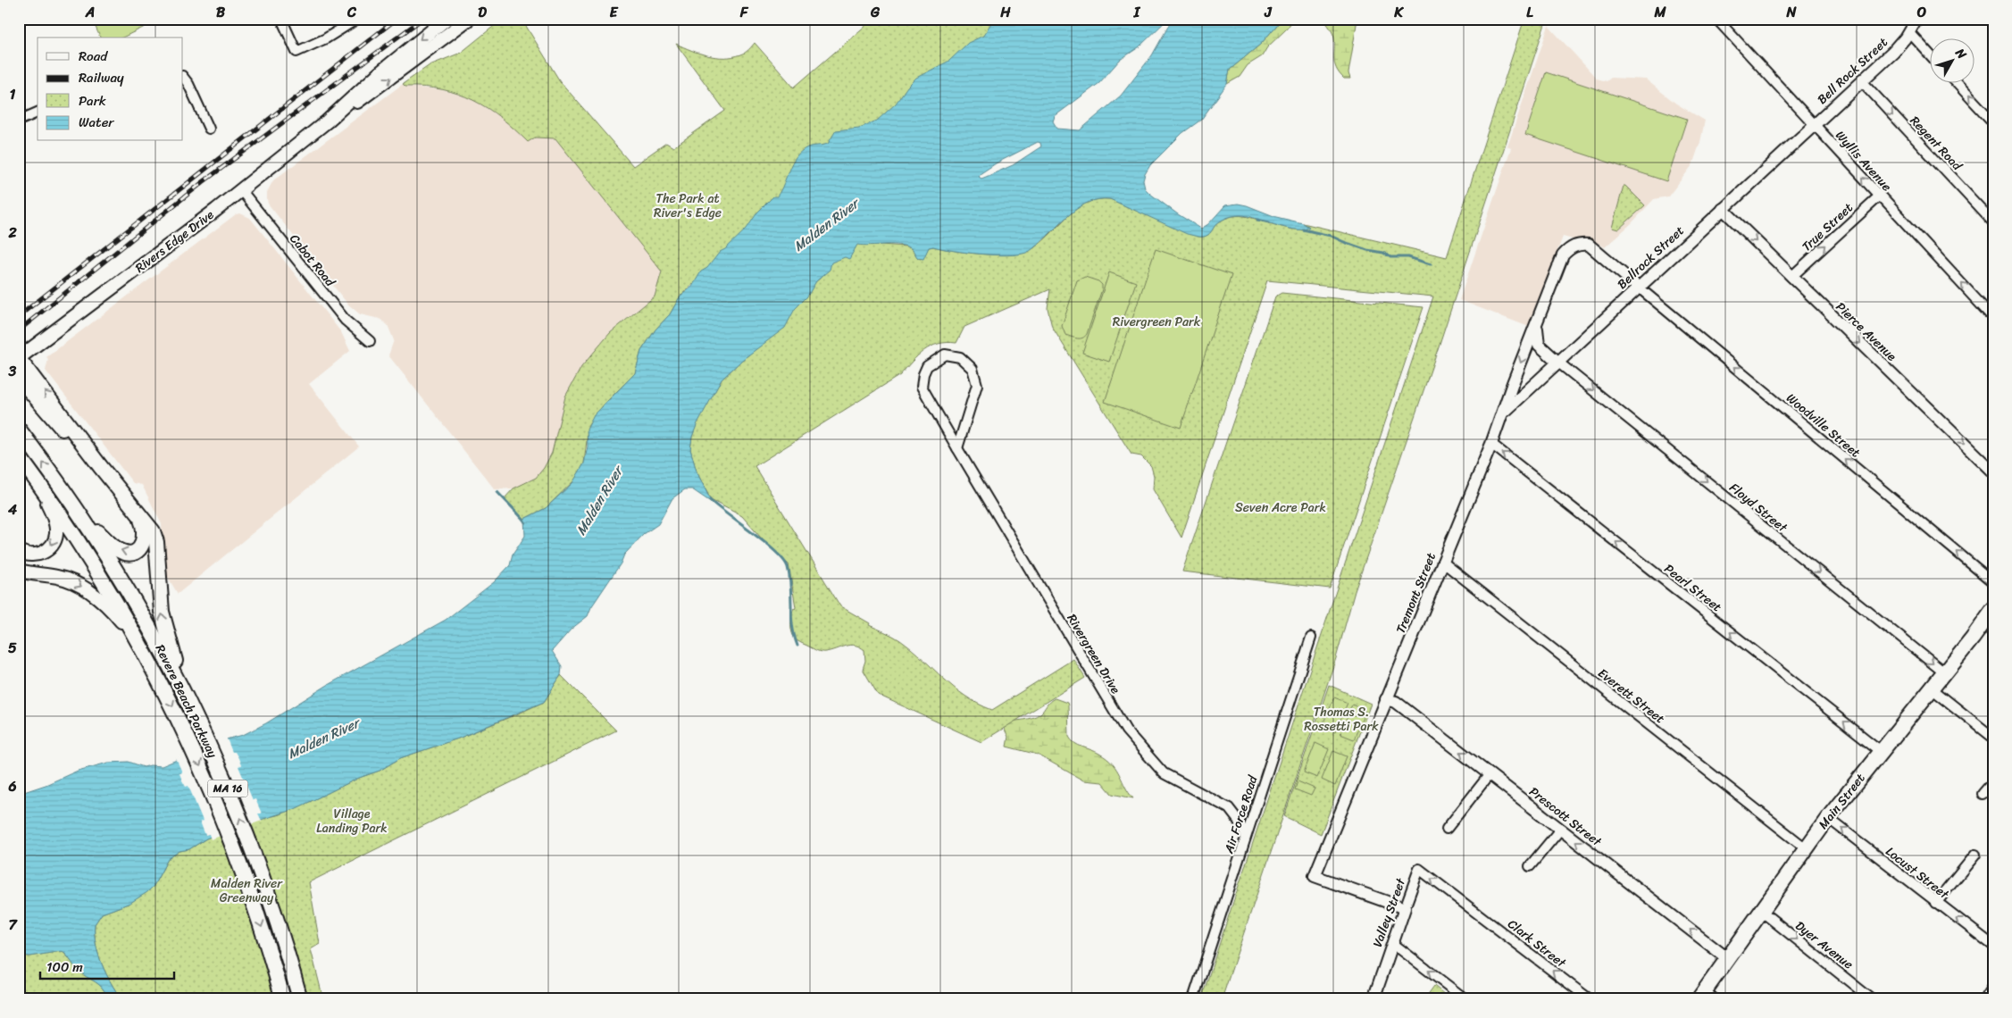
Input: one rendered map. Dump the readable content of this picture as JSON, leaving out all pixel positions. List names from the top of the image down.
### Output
{
  "streets": {
    "main road": [
      "Rivers Edge Drive",
      "Revere Beach Parkway",
      "MA 16",
      "Main Street"
    ],
    "street": [
      "Bell Rock Street",
      "Regent Road",
      "Wyllis Avenue",
      "True Street",
      "Bellrock Street",
      "Cabot Road",
      "Pierce Avenue",
      "Woodville Street",
      "Floyd Street",
      "Pearl Street",
      "Tremont Street",
      "Rivergreen Drive",
      "Everett Street",
      "Air Force Road",
      "Prescott Street",
      "Locust Street",
      "Valley Street",
      "Clark Street",
      "Dyer Avenue"
    ]
  },
  "crossings": [
    ["Bell Rock Street", "Regent Road"],
    ["Bell Rock Street", "Wyllis Avenue"],
    ["Bell Rock Street", "Bellrock Street"],
    ["Wyllis Avenue", "True Street"],
    ["Wyllis Avenue", "Bellrock Street"],
    ["True Street", "Pierce Avenue"],
    ["Rivers Edge Drive", "Cabot Road"],
    ["Bellrock Street", "Pierce Avenue"],
    ["Bellrock Street", "Woodville Street"],
    ["Bellrock Street", "Floyd Street"],
    ["Bellrock Street", "Tremont Street"],
    ["Woodville Street", "Tremont Street"],
    ["Floyd Street", "Tremont Street"],
    ["Floyd Street", "Main Street"],
    ["Pearl Street", "Tremont Street"],
    ["Pearl Street", "Main Street"],
    ["Tremont Street", "Everett Street"],
    ["Tremont Street", "Prescott Street"],
    ["Tremont Street", "Valley Street"],
    ["Rivergreen Drive", "Air Force Road"],
    ["Everett Street", "Main Street"],
    ["Main Street", "Prescott Street"],
    ["Main Street", "Locust Street"],
    ["Main Street", "Dyer Avenue"],
    ["Valley Street", "Clark Street"]
  ],
  "one_way": [
    "Wyllis Avenue",
    "True Street",
    "Pierce Avenue",
    "Woodville Street",
    "Floyd Street",
    "Pearl Street",
    "Prescott Street",
    "Locust Street",
    "Dyer Avenue"
  ],
  "water": ["Malden River"],
  "parks": [
    "The Park at River's Edge",
    "Rivergreen Park",
    "Seven Acre Park",
    "Thomas S. Rossetti Park",
    "Village Landing Park",
    "Malden River Greenway"
  ],
  "legend": [
    "Road",
    "Railway",
    "Park",
    "Water"
  ],
  "scale_bar": "100 m",
  "north": "top right",
  "grid": {
    "columns": [
      "A",
      "B",
      "C",
      "D",
      "E",
      "F",
      "G",
      "H",
      "I",
      "J",
      "K",
      "L",
      "M",
      "N",
      "O"
    ],
    "rows": [
      "1",
      "2",
      "3",
      "4",
      "5",
      "6",
      "7"
    ]
  }
}
